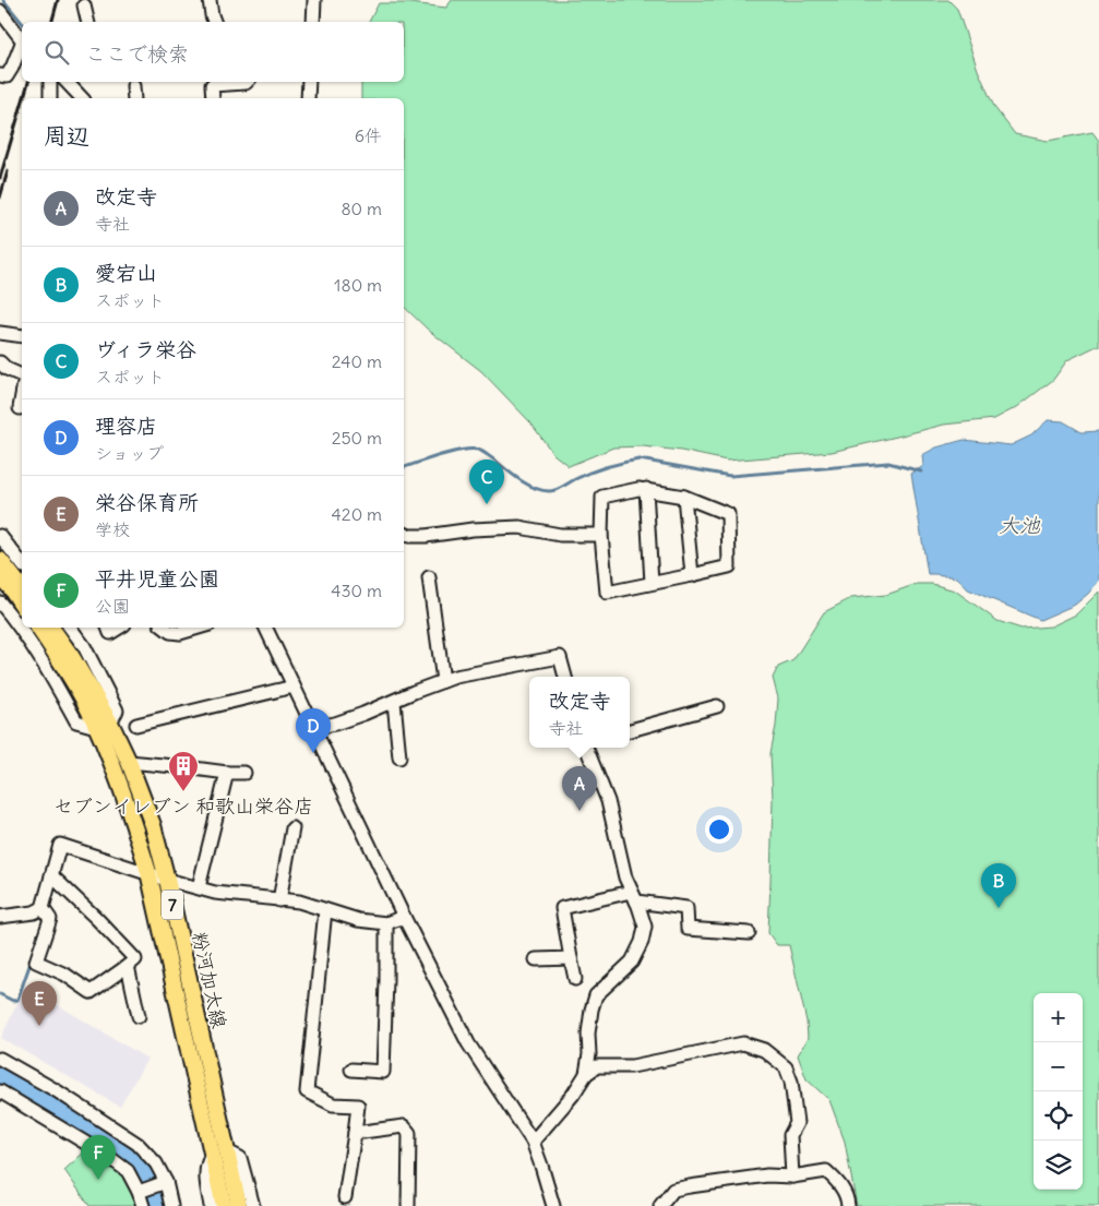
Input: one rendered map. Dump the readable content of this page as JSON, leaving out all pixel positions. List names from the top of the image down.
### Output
{
  "streets": {
    "main road": ["7", "粉河加太線"]
  },
  "water": ["大池"],
  "places": {
    "building": ["セブンイレブン 和歌山栄谷店"]
  },
  "page": {
    "search": "ここで検索",
    "heading": ["周辺", "6件"],
    "list": [
      {
        "mark": "A",
        "name": "改定寺",
        "note": "寺社",
        "value": "80 m"
      },
      {
        "mark": "B",
        "name": "愛宕山",
        "note": "スポット",
        "value": "180 m"
      },
      {
        "mark": "C",
        "name": "ヴィラ栄谷",
        "note": "スポット",
        "value": "240 m"
      },
      {
        "mark": "D",
        "name": "理容店",
        "note": "ショップ",
        "value": "250 m"
      },
      {
        "mark": "E",
        "name": "栄谷保育所",
        "note": "学校",
        "value": "420 m"
      },
      {
        "mark": "F",
        "name": "平井児童公園",
        "note": "公園",
        "value": "430 m"
      }
    ],
    "pins": [
      "C",
      "D",
      "A",
      "B",
      "E",
      "F"
    ],
    "popup": ["改定寺", "寺社"],
    "map_buttons": ["+", "−"]
  }
}
